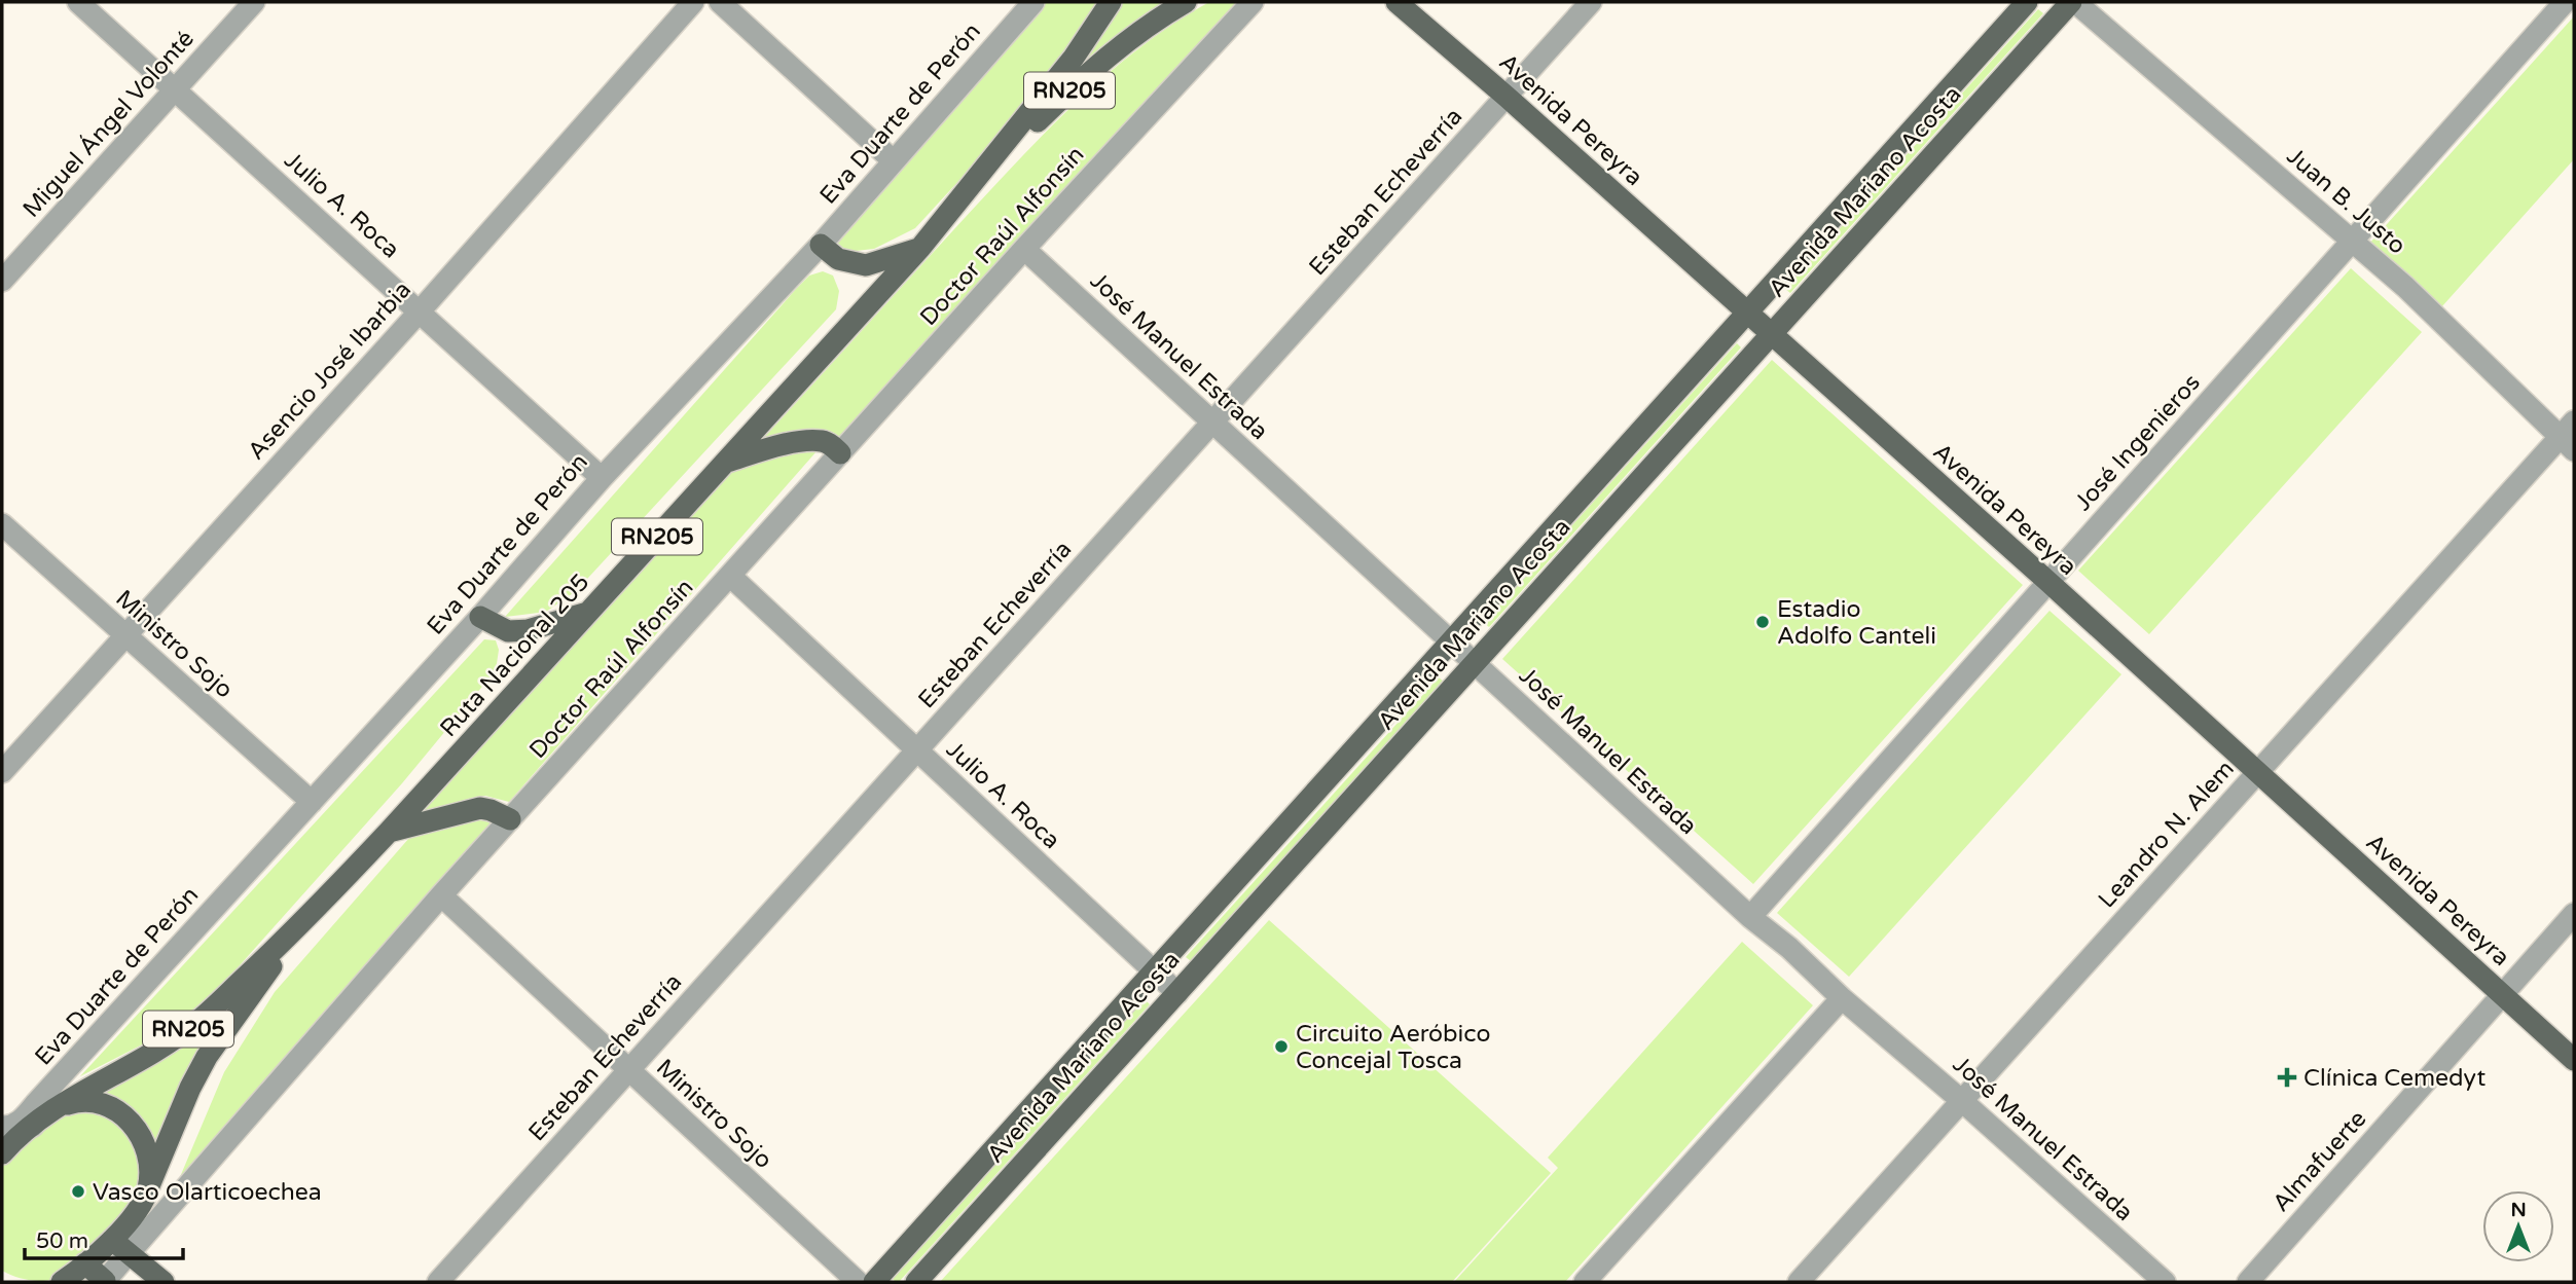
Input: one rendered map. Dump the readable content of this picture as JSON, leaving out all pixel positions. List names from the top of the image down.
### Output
{
  "streets": {
    "main road": [
      "RN205",
      "Avenida Pereyra",
      "Avenida Mariano Acosta",
      "Ruta Nacional 205"
    ],
    "street": [
      "Eva Duarte de Perón",
      "Miguel Ángel Volonté",
      "Esteban Echeverría",
      "Juan B. Justo",
      "Julio A. Roca",
      "Doctor Raúl Alfonsín",
      "José Manuel Estrada",
      "Asencio José Ibarbia",
      "José Ingenieros",
      "Ministro Sojo",
      "Leandro N. Alem",
      "Almafuerte"
    ]
  },
  "crossings": [
    ["Eva Duarte de Perón", "Julio A. Roca"],
    ["Eva Duarte de Perón", "Ministro Sojo"],
    ["Eva Duarte de Perón", "Ruta Nacional 205"],
    ["Avenida Pereyra", "Esteban Echeverría"],
    ["Avenida Pereyra", "Avenida Mariano Acosta"],
    ["Avenida Pereyra", "José Ingenieros"],
    ["Avenida Pereyra", "Leandro N. Alem"],
    ["Avenida Pereyra", "Almafuerte"],
    ["Miguel Ángel Volonté", "Julio A. Roca"],
    ["Esteban Echeverría", "Julio A. Roca"],
    ["Esteban Echeverría", "José Manuel Estrada"],
    ["Esteban Echeverría", "Ministro Sojo"],
    ["Avenida Mariano Acosta", "Juan B. Justo"],
    ["Avenida Mariano Acosta", "Julio A. Roca"],
    ["Avenida Mariano Acosta", "José Manuel Estrada"],
    ["Juan B. Justo", "José Ingenieros"],
    ["Juan B. Justo", "Leandro N. Alem"],
    ["Julio A. Roca", "Doctor Raúl Alfonsín"],
    ["Julio A. Roca", "Asencio José Ibarbia"],
    ["Doctor Raúl Alfonsín", "José Manuel Estrada"],
    ["Doctor Raúl Alfonsín", "Ministro Sojo"],
    ["José Manuel Estrada", "José Ingenieros"],
    ["José Manuel Estrada", "Leandro N. Alem"],
    ["Asencio José Ibarbia", "Ministro Sojo"]
  ],
  "places": {
    "other": ["Estadio Adolfo Canteli", "Circuito Aeróbico Concejal Tosca", "Vasco Olarticoechea"],
    "health": ["Clínica Cemedyt"]
  },
  "scale_bar": "50 m",
  "north": "top"
}
